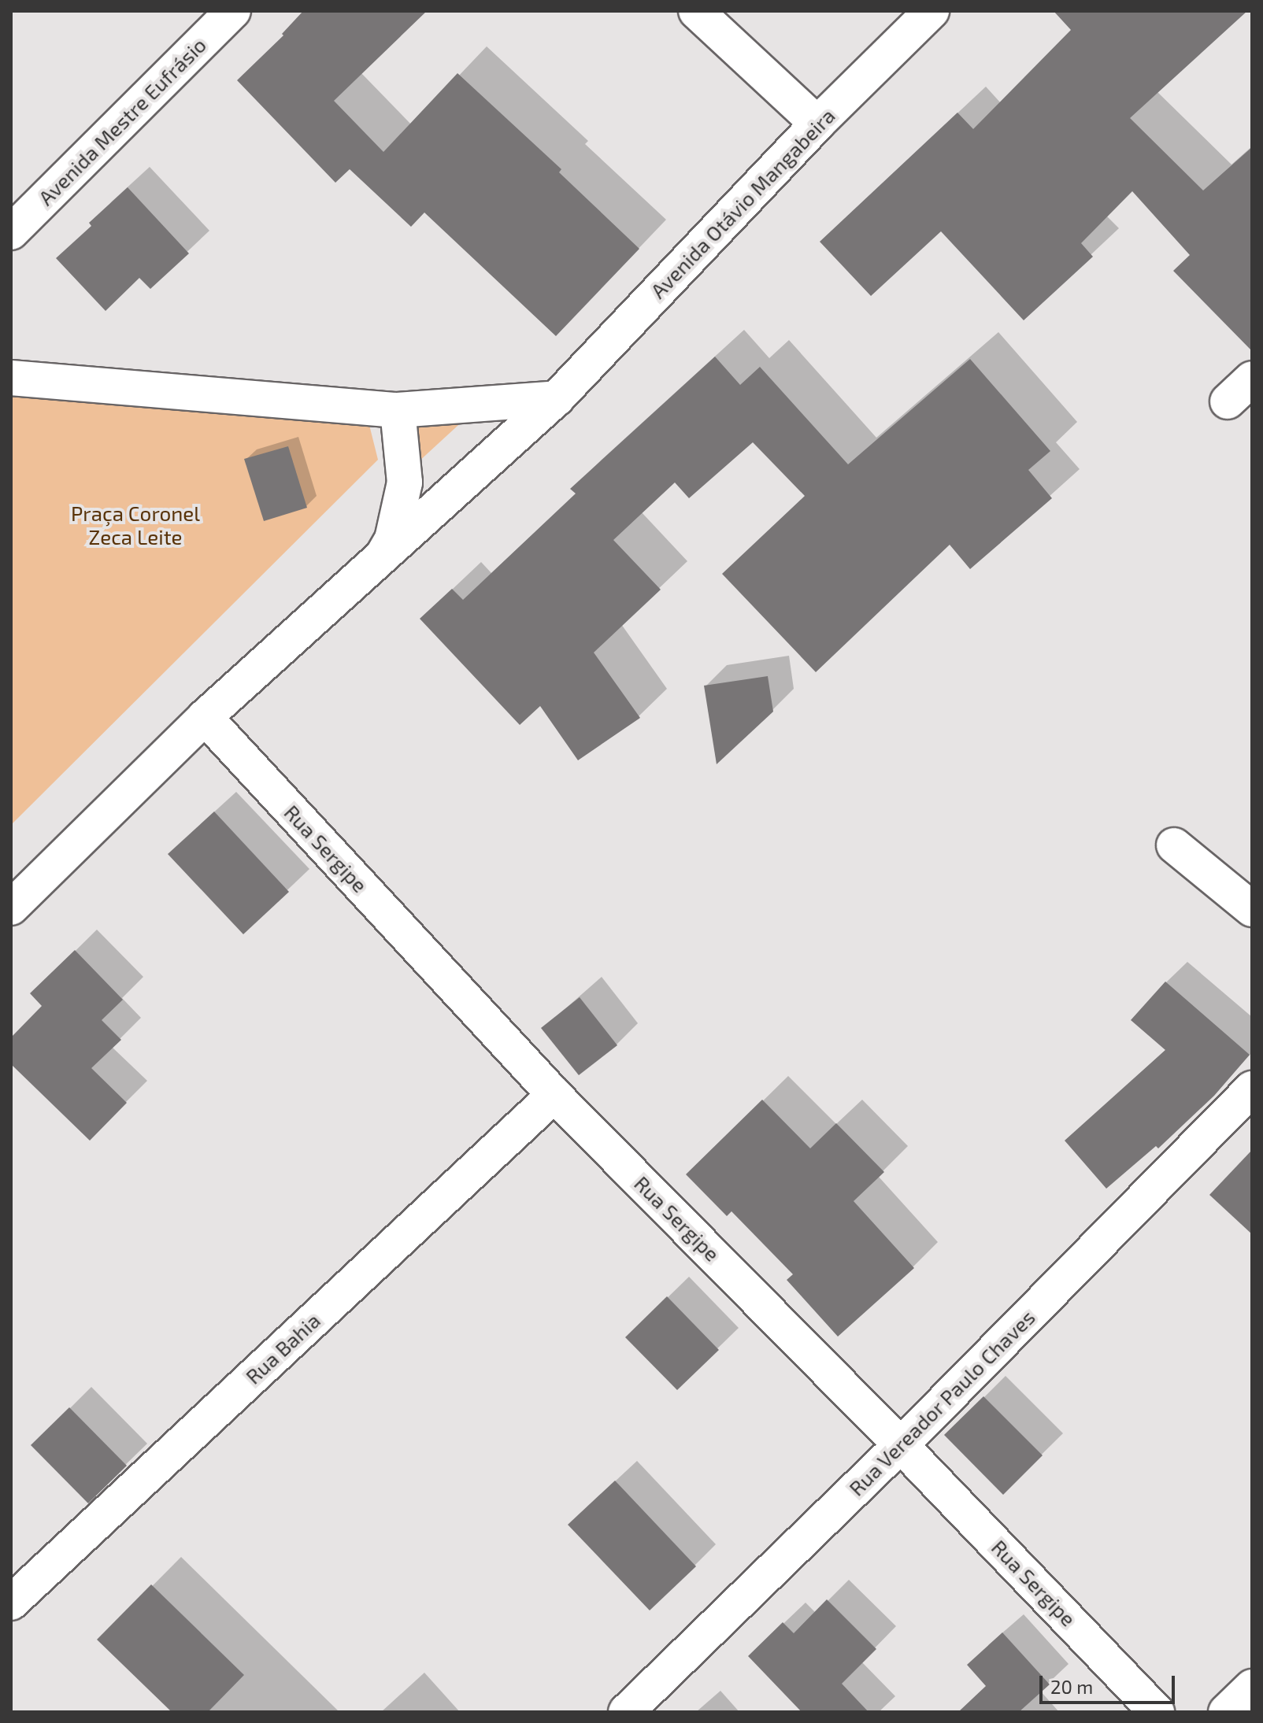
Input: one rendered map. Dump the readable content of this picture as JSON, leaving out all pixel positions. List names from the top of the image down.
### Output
{
  "streets": {
    "street": [
      "Avenida Mestre Eufrásio",
      "Avenida Otávio Mangabeira",
      "Rua Sergipe",
      "Rua Bahia",
      "Rua Vereador Paulo Chaves"
    ]
  },
  "crossings": [
    ["Rua Sergipe", "Rua Bahia"],
    ["Rua Sergipe", "Rua Vereador Paulo Chaves"]
  ],
  "parks": ["Praça Coronel Zeca Leite"],
  "scale_bar": "20 m"
}
